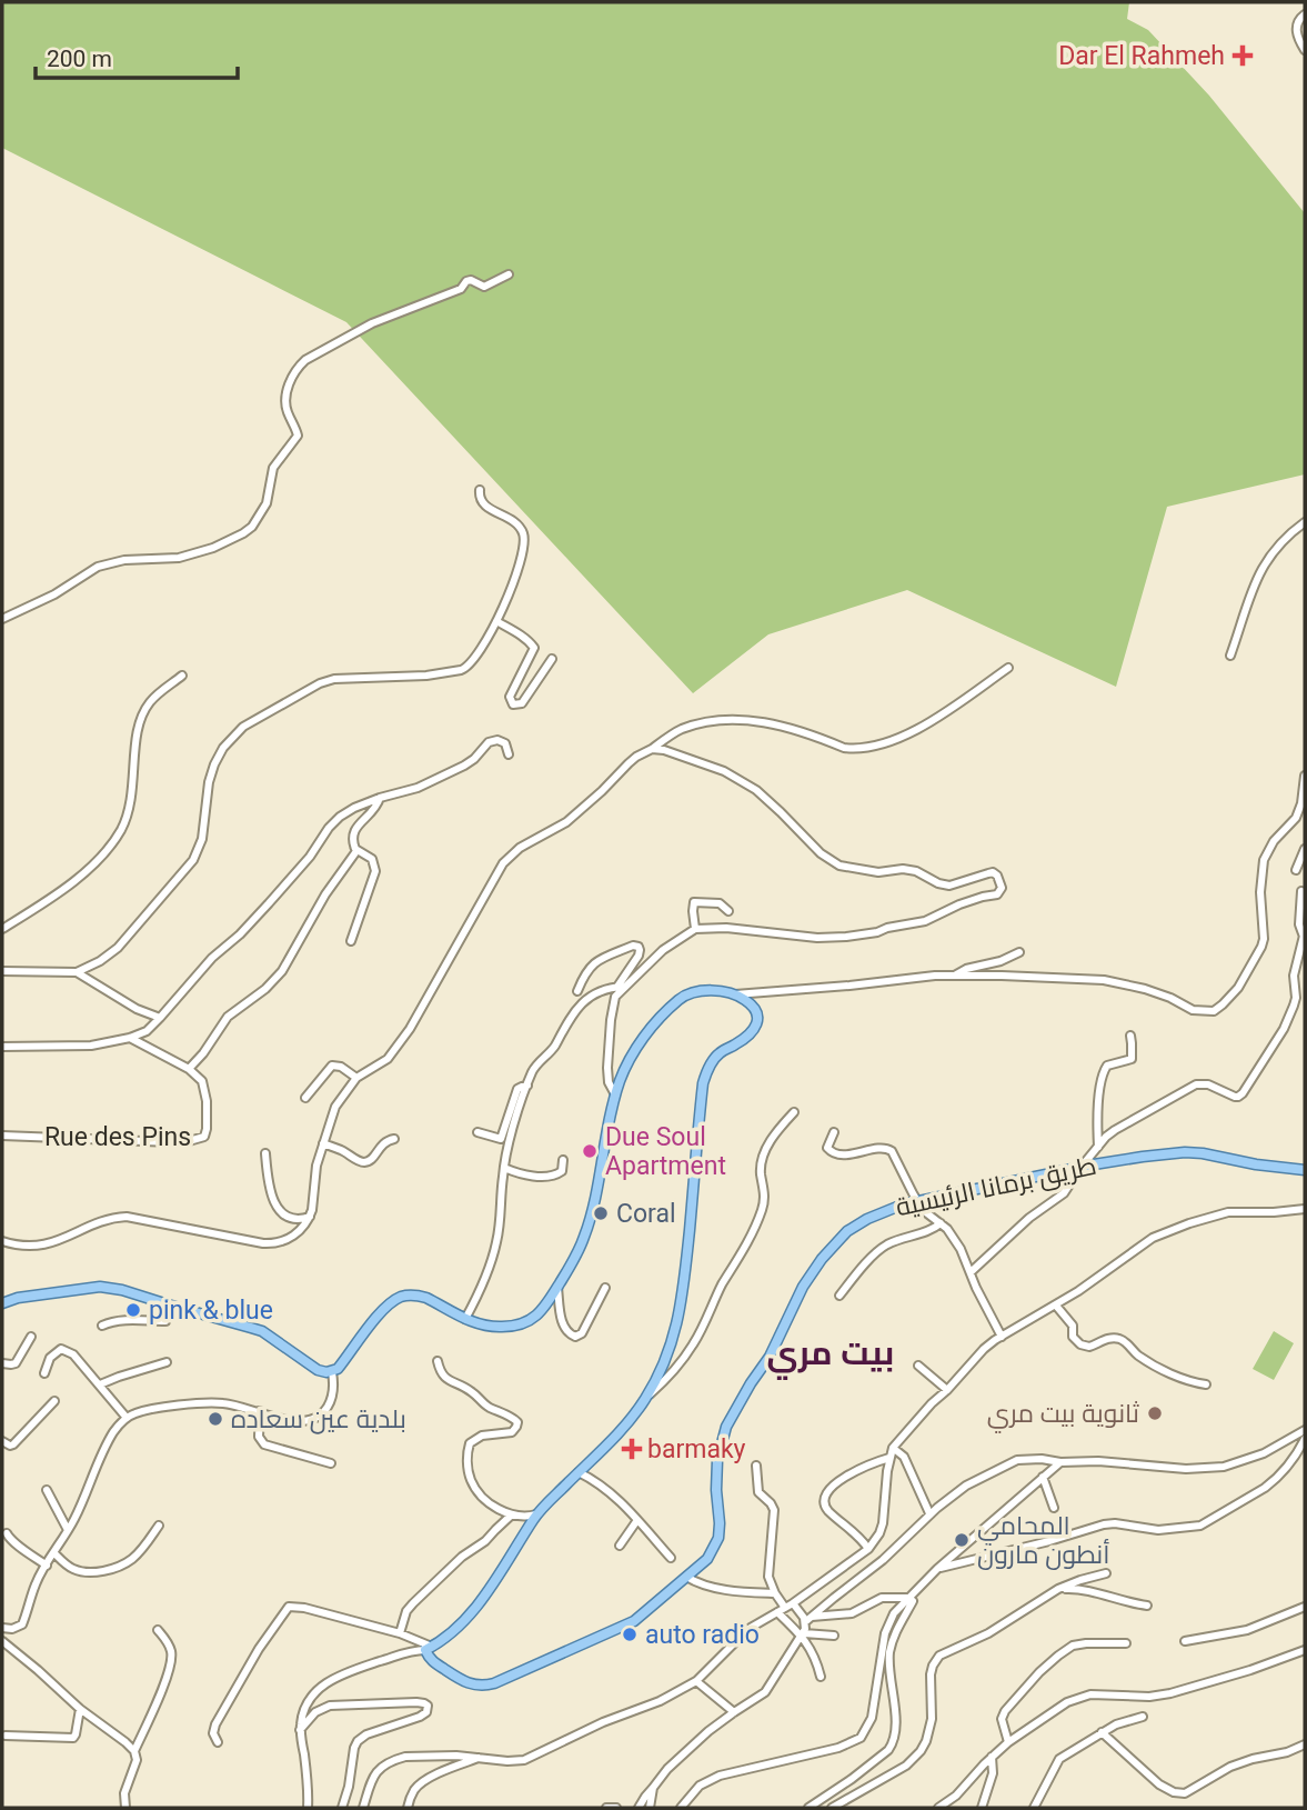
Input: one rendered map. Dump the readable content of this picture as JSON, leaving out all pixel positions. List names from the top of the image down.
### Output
{
  "streets": {
    "main road": ["طريق برمانا الرئيسية"],
    "street": ["Rue des Pins"]
  },
  "districts": ["بيت مري"],
  "places": {
    "health": ["Dar El Rahmeh", "barmaky"],
    "other": [
      "Due Soul Apartment",
      "Coral",
      "pink & blue",
      "ثانوية بيت مري",
      "بلدية عين سعاده",
      "المحامي أنطون مارون",
      "auto radio"
    ]
  },
  "scale_bar": "200 m"
}
